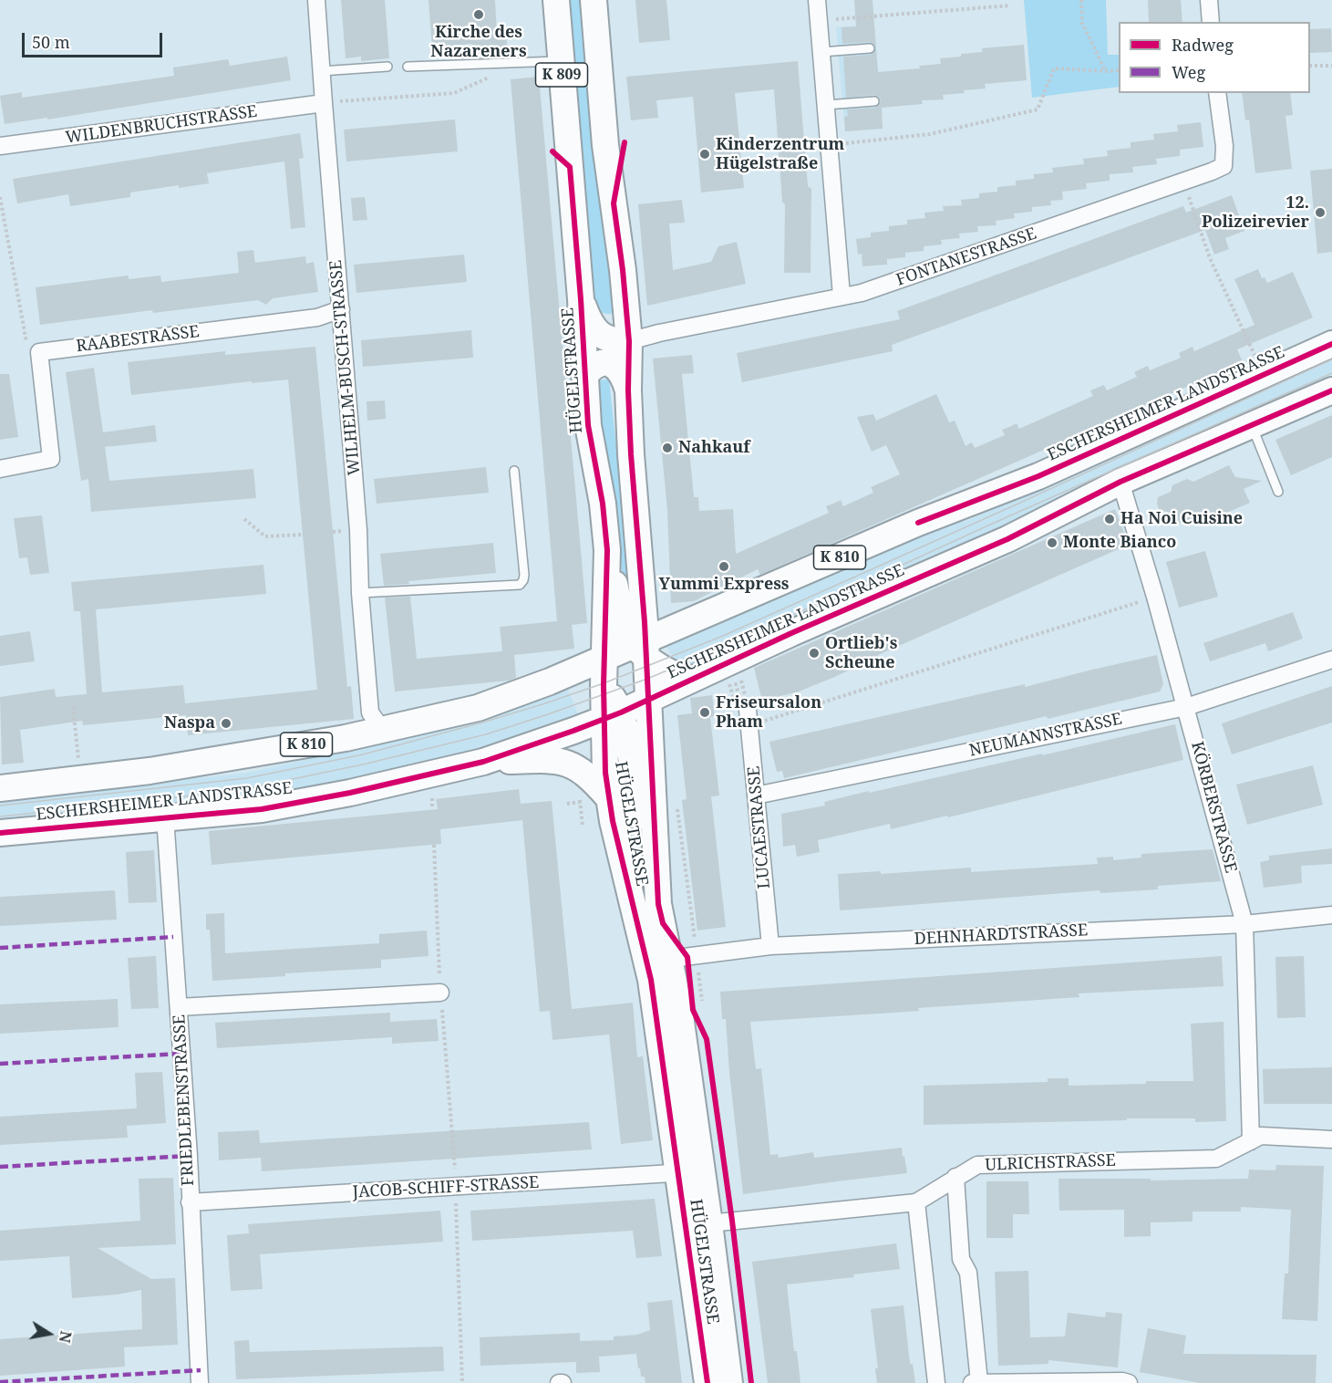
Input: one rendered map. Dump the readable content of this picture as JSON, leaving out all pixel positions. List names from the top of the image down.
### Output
{
  "streets": {
    "main road": [
      "K 809",
      "HÜGELSTRASSE",
      "ESCHERSHEIMER LANDSTRASSE",
      "K 810"
    ],
    "street": [
      "WILDENBRUCHSTRASSE",
      "FONTANESTRASSE",
      "RAABESTRASSE",
      "WILHELM-BUSCH-STRASSE",
      "NEUMANNSTRASSE",
      "KÖRBERSTRASSE",
      "LUCAESTRASSE",
      "DEHNHARDTSTRASSE",
      "FRIEDLEBENSTRASSE",
      "ULRICHSTRASSE",
      "JACOB-SCHIFF-STRASSE"
    ]
  },
  "crossings": [
    ["WILDENBRUCHSTRASSE", "WILHELM-BUSCH-STRASSE"],
    ["FONTANESTRASSE", "HÜGELSTRASSE"],
    ["RAABESTRASSE", "WILHELM-BUSCH-STRASSE"],
    ["WILHELM-BUSCH-STRASSE", "ESCHERSHEIMER LANDSTRASSE"],
    ["HÜGELSTRASSE", "ESCHERSHEIMER LANDSTRASSE"],
    ["HÜGELSTRASSE", "DEHNHARDTSTRASSE"],
    ["HÜGELSTRASSE", "ULRICHSTRASSE"],
    ["HÜGELSTRASSE", "JACOB-SCHIFF-STRASSE"],
    ["ESCHERSHEIMER LANDSTRASSE", "KÖRBERSTRASSE"],
    ["ESCHERSHEIMER LANDSTRASSE", "FRIEDLEBENSTRASSE"],
    ["NEUMANNSTRASSE", "KÖRBERSTRASSE"],
    ["NEUMANNSTRASSE", "LUCAESTRASSE"],
    ["KÖRBERSTRASSE", "DEHNHARDTSTRASSE"],
    ["KÖRBERSTRASSE", "ULRICHSTRASSE"],
    ["LUCAESTRASSE", "DEHNHARDTSTRASSE"],
    ["FRIEDLEBENSTRASSE", "JACOB-SCHIFF-STRASSE"]
  ],
  "places": [
    "Kirche des Nazareners",
    "Kinderzentrum Hügelstraße",
    "12. Polizeirevier",
    "Nahkauf",
    "Ha Noi Cuisine",
    "Monte Bianco",
    "Yummi Express",
    "Ortlieb's Scheune",
    "Friseursalon Pham",
    "Naspa"
  ],
  "legend": ["Radweg", "Weg"],
  "scale_bar": "50 m",
  "north": "right"
}
